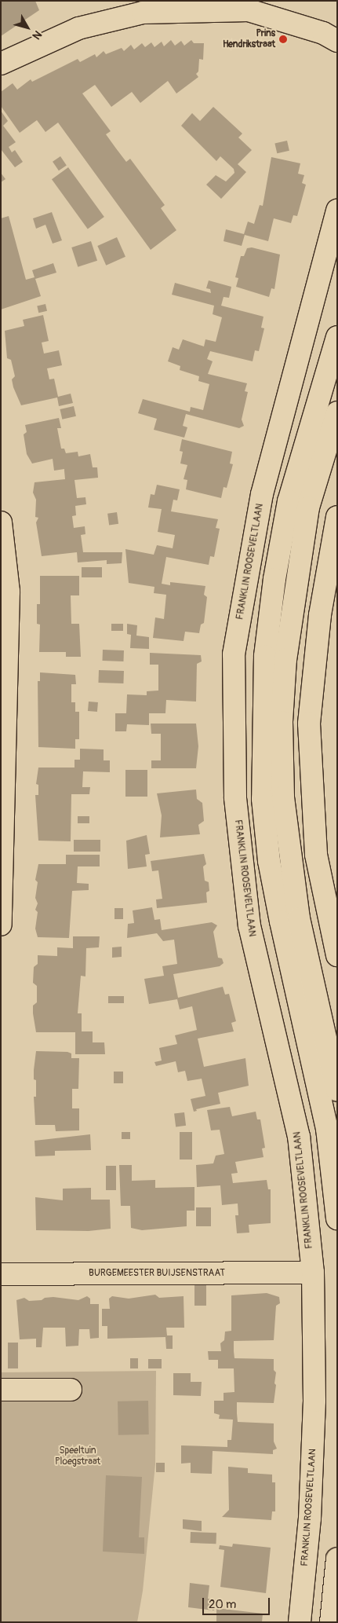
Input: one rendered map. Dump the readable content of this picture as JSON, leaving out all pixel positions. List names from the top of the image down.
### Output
{
  "streets": {
    "street": ["FRANKLIN ROOSEVELTLAAN", "BURGEMEESTER BUIJSENSTRAAT"]
  },
  "crossings": [
    ["FRANKLIN ROOSEVELTLAAN", "BURGEMEESTER BUIJSENSTRAAT"]
  ],
  "parks": ["Speeltuin Ploegstraat"],
  "places": ["Prins Hendrikstraat"],
  "scale_bar": "20 m",
  "north": "bottom right"
}
